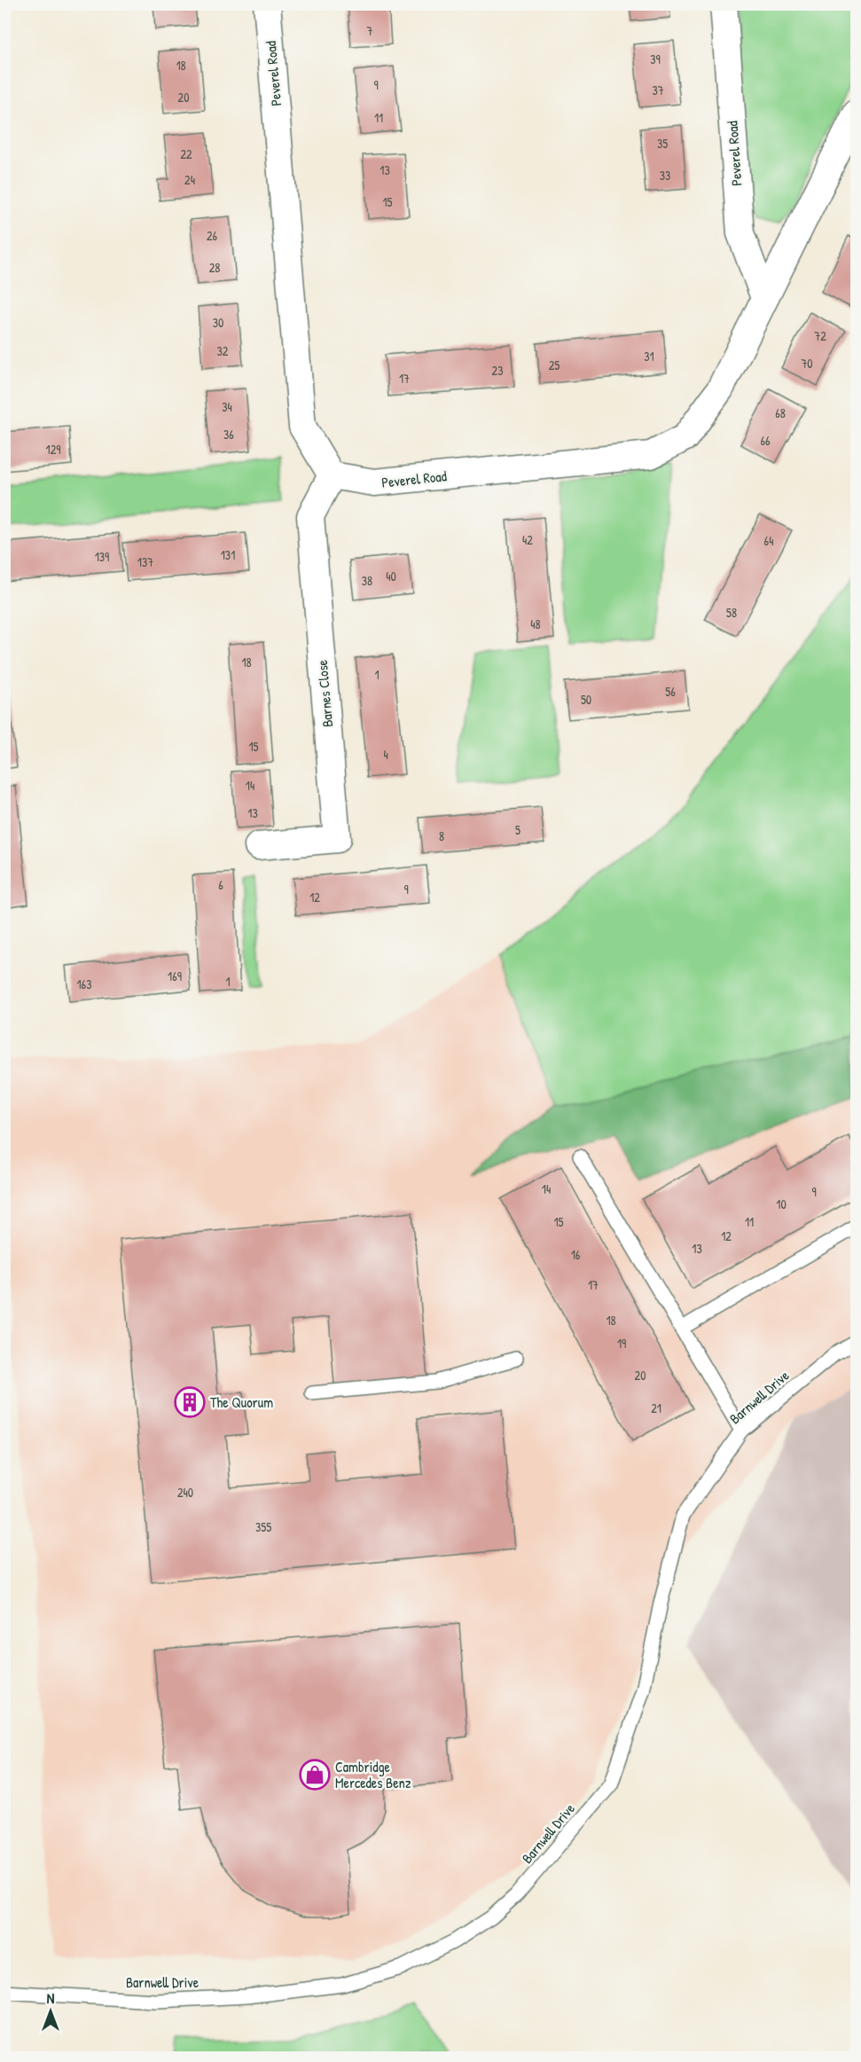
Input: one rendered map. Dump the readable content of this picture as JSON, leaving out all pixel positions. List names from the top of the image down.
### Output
{
  "streets": {
    "street": ["Peverel Road", "Barnes Close"],
    "lane": ["Barnwell Drive"]
  },
  "crossings": [
    ["Peverel Road", "Barnes Close"]
  ],
  "places": {
    "building": ["The Quorum"],
    "shop": ["Cambridge Mercedes Benz"]
  },
  "house_numbers": [
    "7",
    "39",
    "18",
    "9",
    "37",
    "20",
    "11",
    "35",
    "22",
    "13",
    "33",
    "24",
    "15",
    "26",
    "28",
    "30",
    "72",
    "32",
    "31",
    "70",
    "25",
    "23",
    "17",
    "34",
    "68",
    "36",
    "66",
    "129",
    "42",
    "64",
    "131",
    "139",
    "137",
    "40",
    "38",
    "58",
    "48",
    "18",
    "1",
    "56",
    "50",
    "15",
    "4",
    "14",
    "13",
    "5",
    "8",
    "6",
    "9",
    "12",
    "169",
    "1",
    "163",
    "14",
    "9",
    "10",
    "15",
    "11",
    "12",
    "13",
    "16",
    "17",
    "18",
    "19",
    "20",
    "21",
    "240",
    "355"
  ],
  "north": "top"
}
